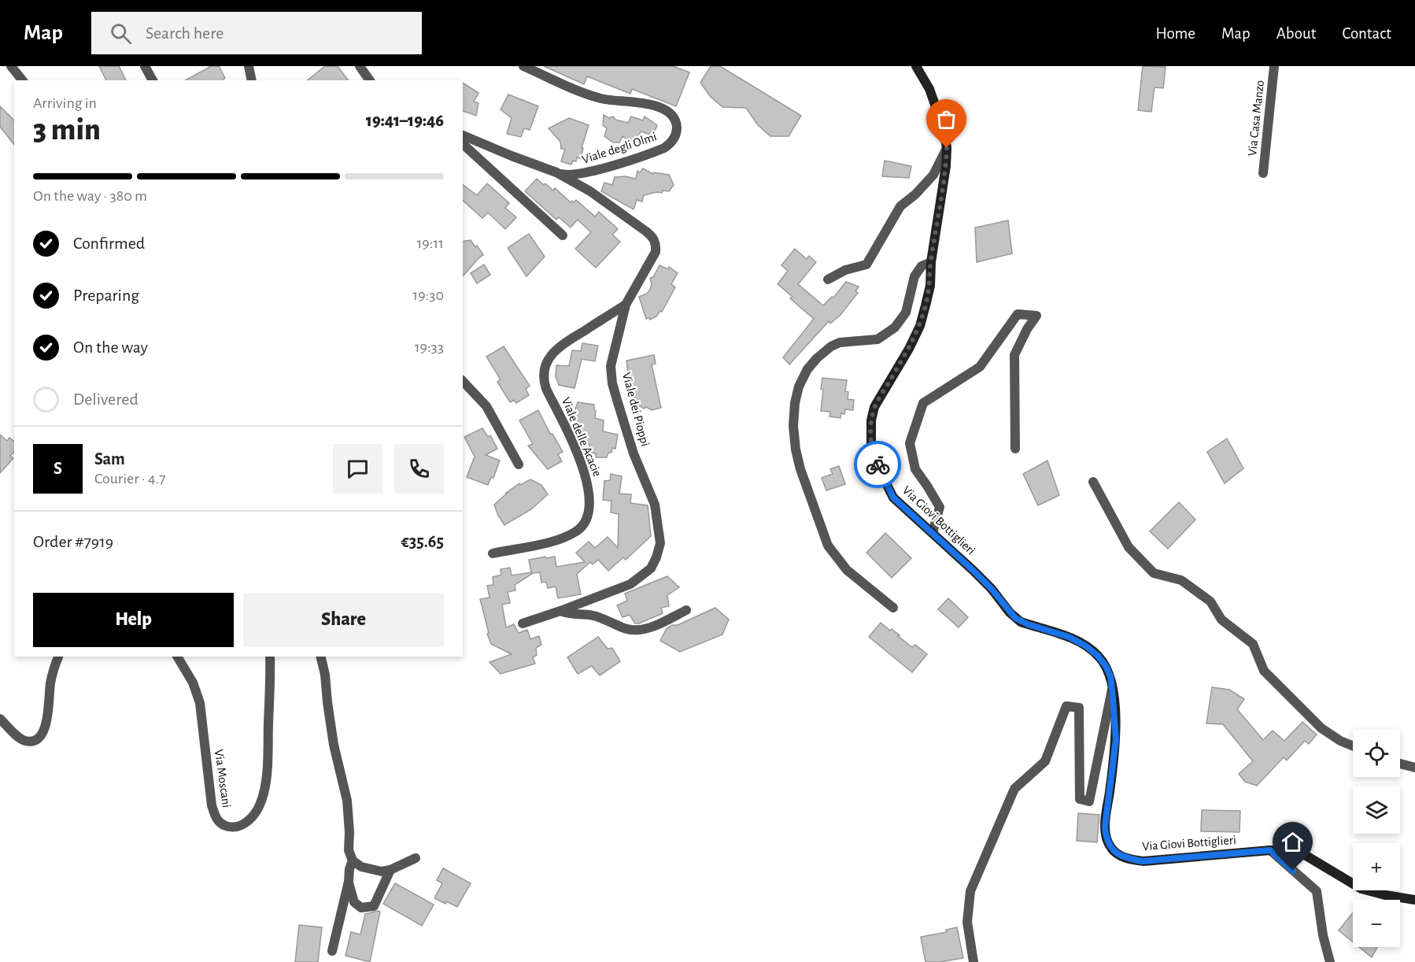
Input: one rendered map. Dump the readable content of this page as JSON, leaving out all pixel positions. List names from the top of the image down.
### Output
{
  "streets": {
    "street": [
      "Via Casa Manzo",
      "Viale degli Olmi",
      "Viale dei Pioppi",
      "Viale delle Acacie",
      "Via Giovi Bottiglieri",
      "Via Moscani"
    ]
  },
  "crossings": [
    ["Viale degli Olmi", "Viale dei Pioppi"],
    ["Viale dei Pioppi", "Viale delle Acacie"]
  ],
  "page": {
    "header": "Map",
    "search": "Search here",
    "nav": [
      "Home",
      "Map",
      "About",
      "Contact"
    ],
    "heading": ["3 min", "Arriving in", "19:41–19:46"],
    "panel": [
      "Sam",
      "Courier · 4.7",
      "Order #7919",
      "€35.65"
    ],
    "bar": "On the way · 380 m",
    "list": [
      ["Confirmed", "19:11"],
      ["Preparing", "19:30"],
      ["On the way", "19:33"],
      "Delivered"
    ],
    "round": "S",
    "buttons": ["Help", "Share"],
    "map_buttons": ["+", "−"]
  }
}
